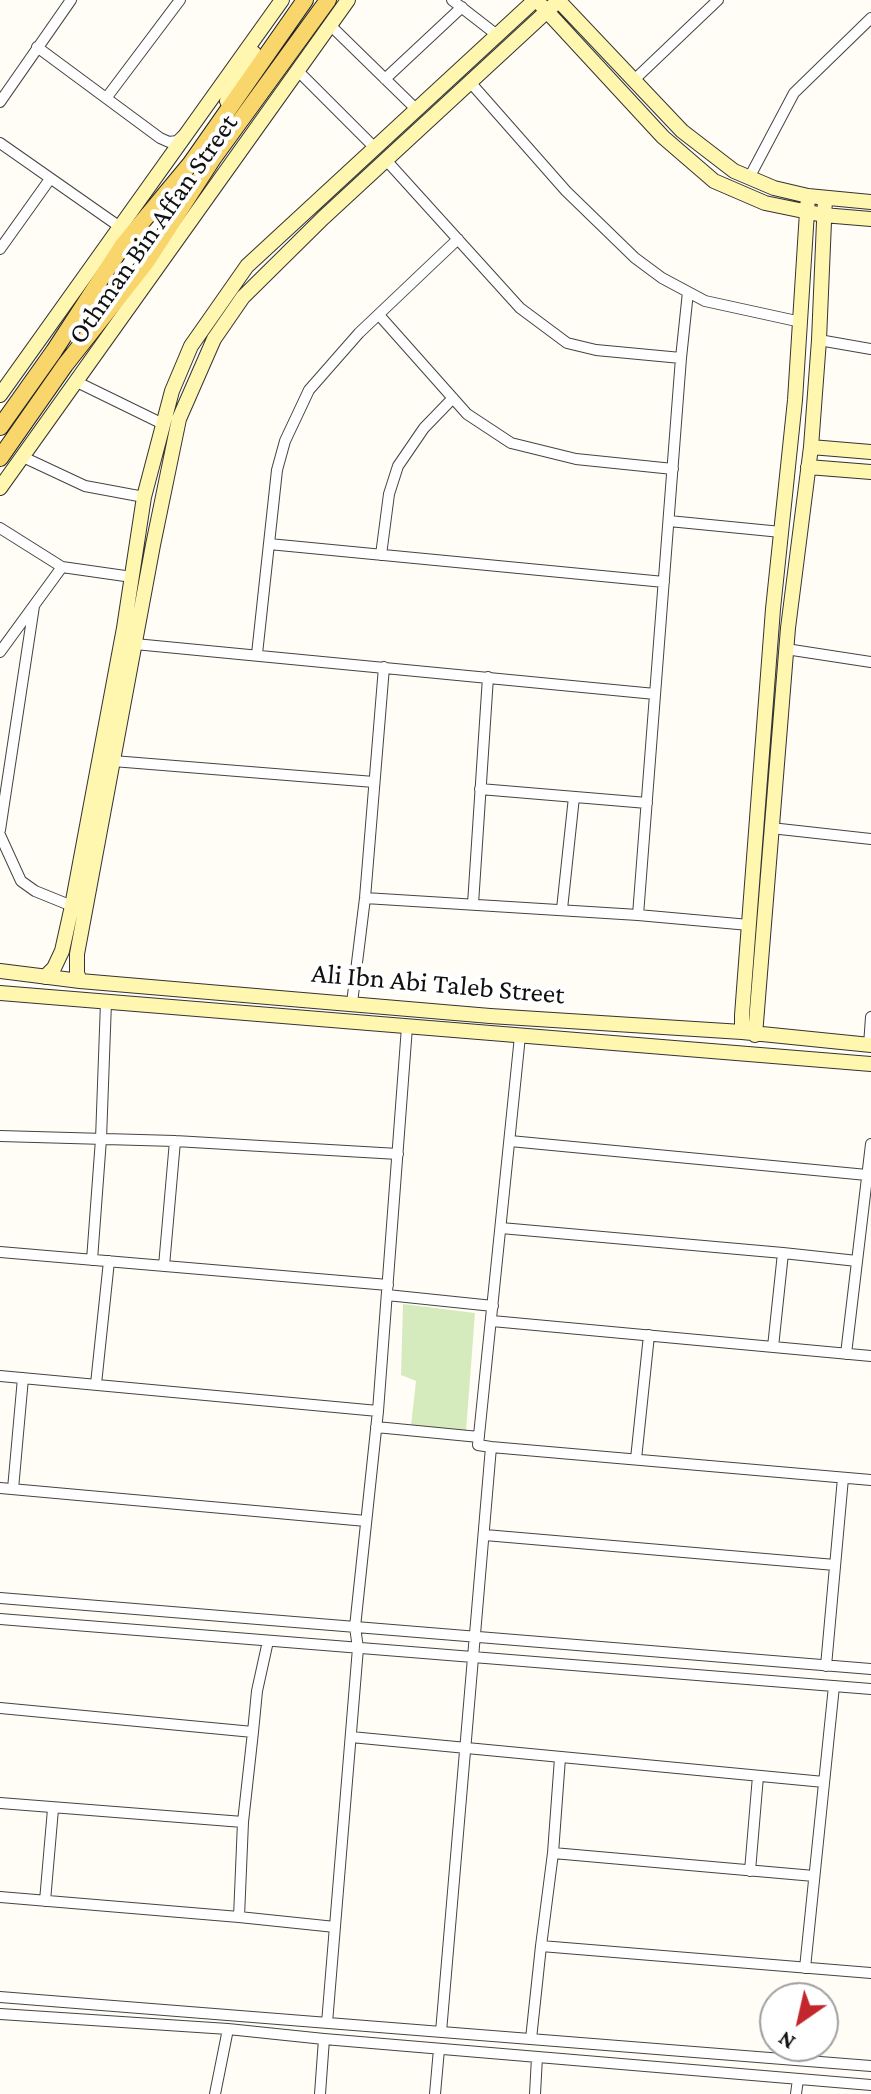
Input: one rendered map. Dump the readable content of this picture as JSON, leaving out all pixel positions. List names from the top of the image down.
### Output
{
  "streets": {
    "main road": ["Othman Bin Affan Street"],
    "street": ["Ali Ibn Abi Taleb Street"]
  },
  "north": "bottom left"
}
